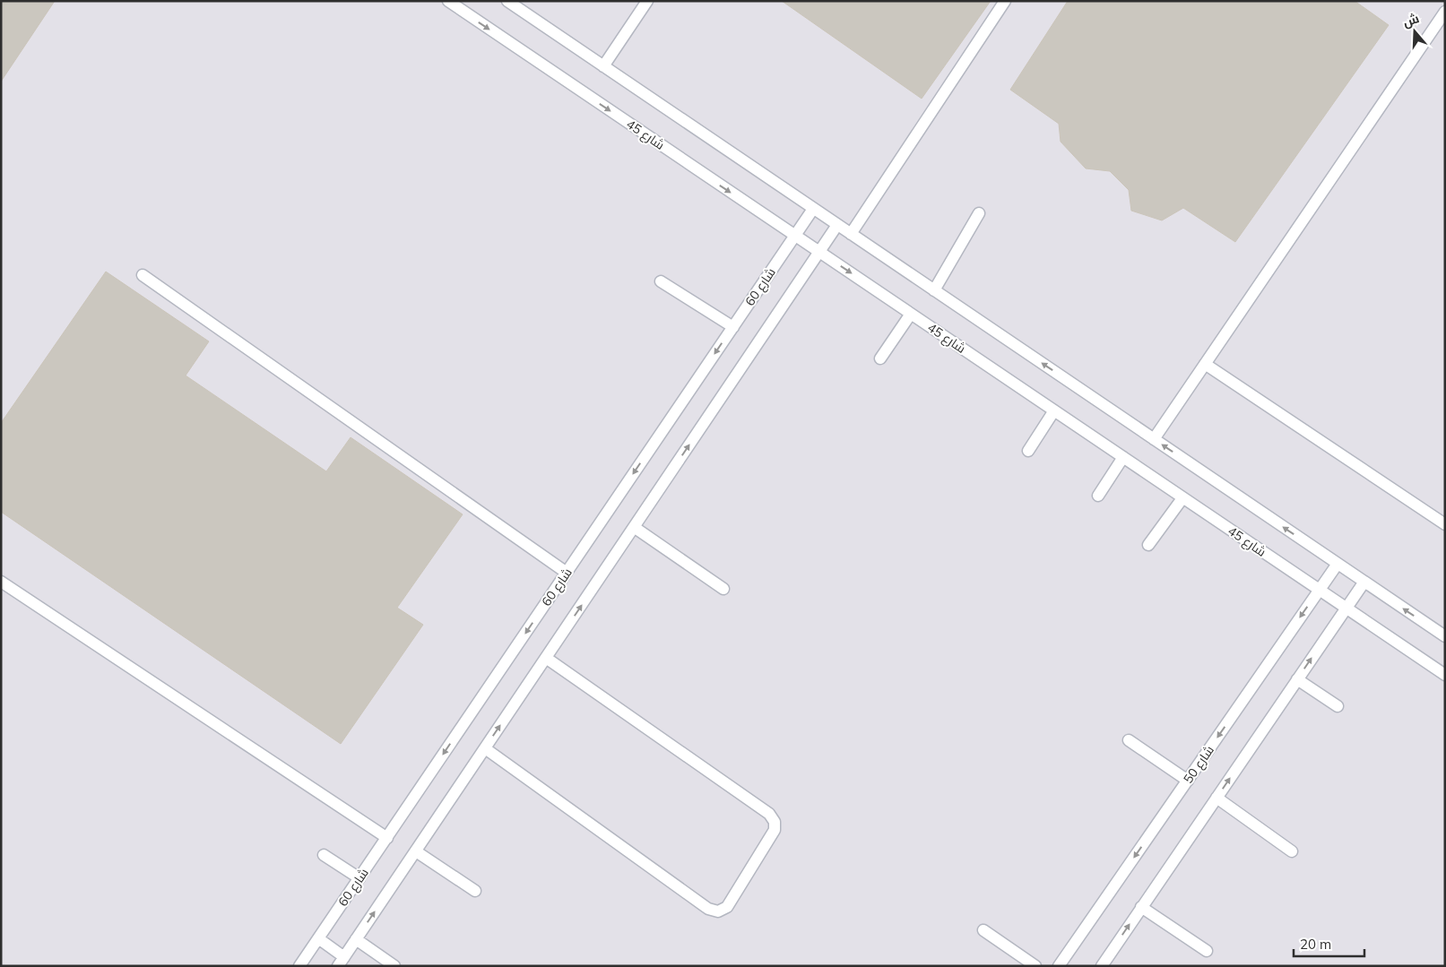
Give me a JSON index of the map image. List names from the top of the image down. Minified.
{"streets":{"lane":["شارع 45","شارع 60","شارع 50"]},"crossings":[["شارع 45","شارع 60"],["شارع 45","شارع 50"]],"scale_bar":"20 m","north":"top"}
